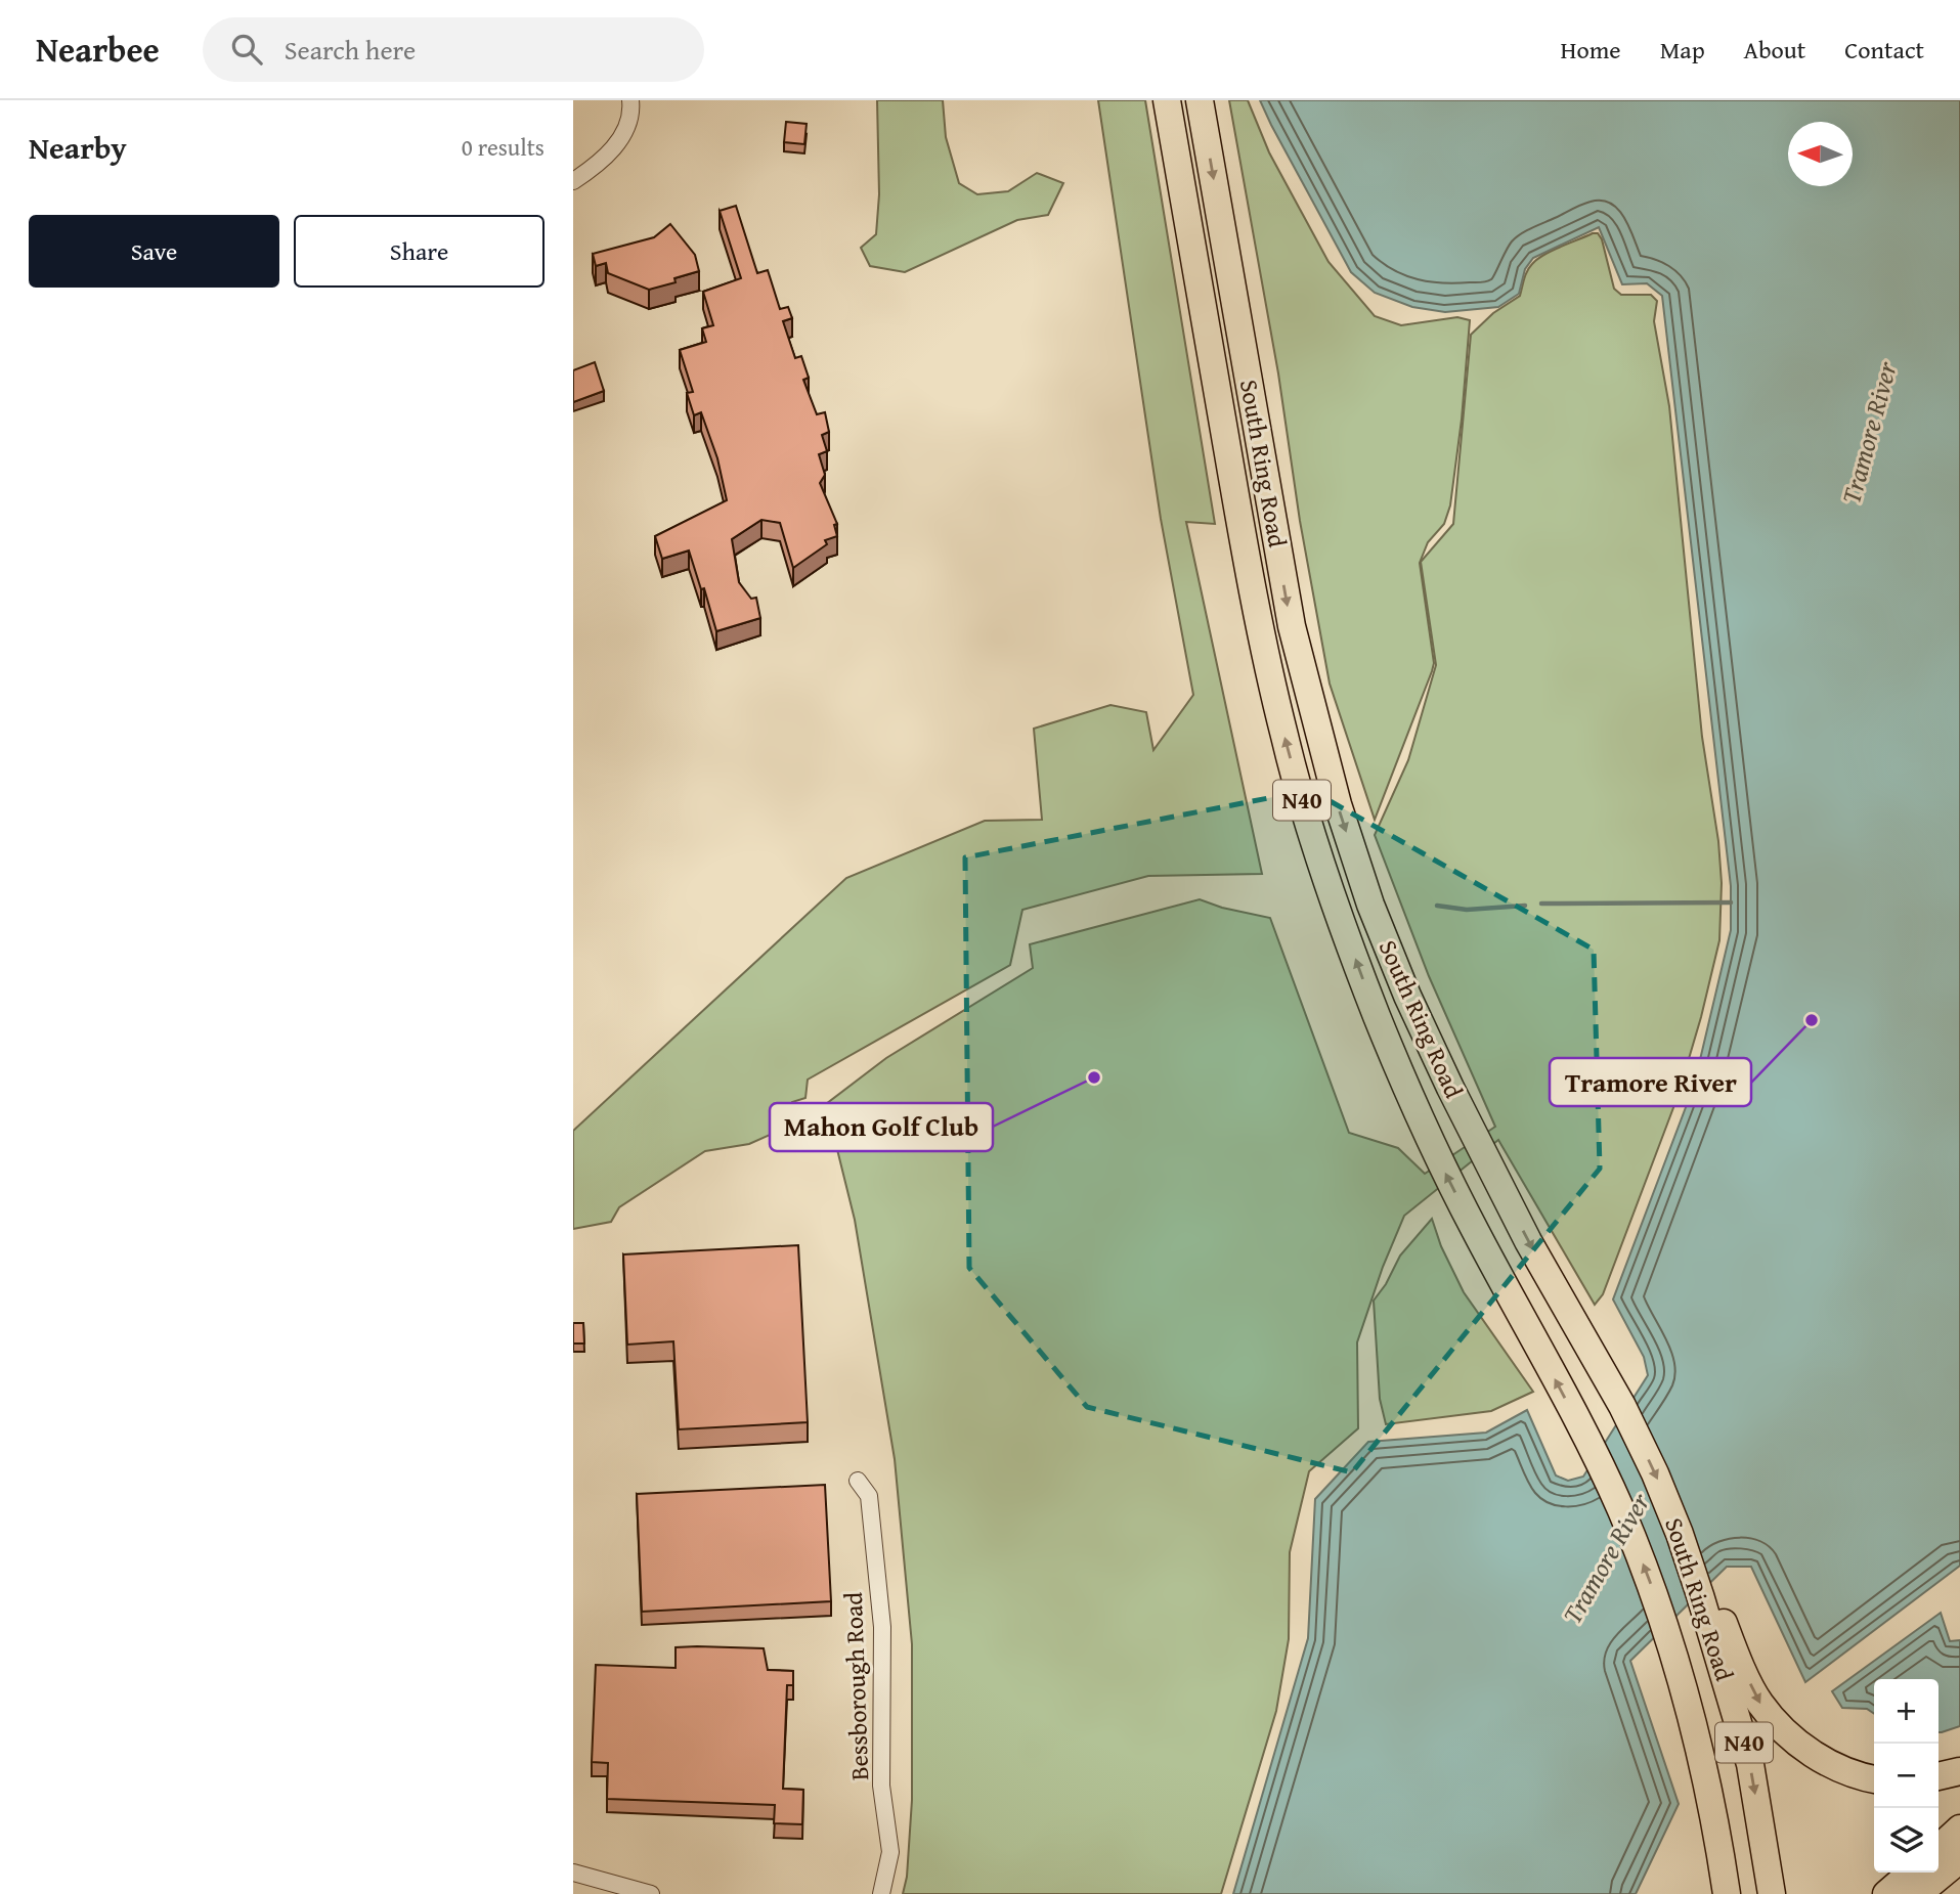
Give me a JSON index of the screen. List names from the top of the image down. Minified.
{"streets":{"highway":["South Ring Road","N40"],"street":["Bessborough Road"]},"water":["Tramore River"],"places":["Tramore River","Mahon Golf Club"],"north":"left","page":{"header":"Nearbee","search":"Search here","nav":["Home","Map","About","Contact"],"heading":["Nearby","0 results"],"buttons":["Save","Share"],"map_buttons":["+","−"]}}
